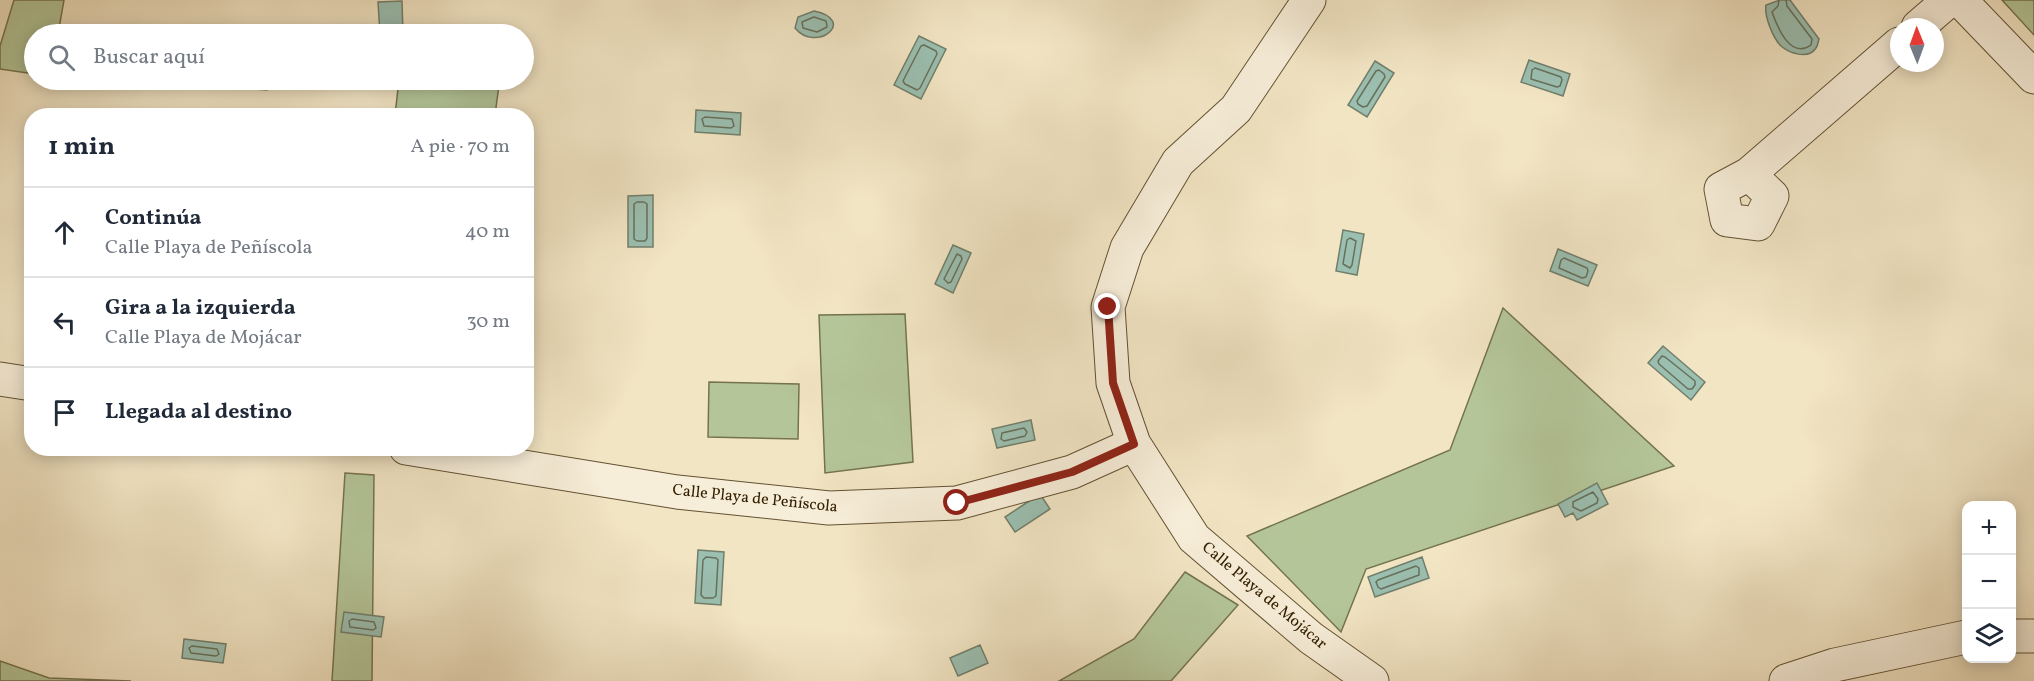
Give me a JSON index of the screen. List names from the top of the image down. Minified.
{"streets":{"street":["Calle Playa de Peñíscola","Calle Playa de Mojácar"]},"crossings":[["Calle Playa de Peñíscola","Calle Playa de Mojácar"]],"north":"top","page":{"search":"Buscar aquí","heading":["1 min","A pie · 70 m"],"list":[["Continúa","Calle Playa de Peñíscola","40 m"],["Gira a la izquierda","Calle Playa de Mojácar","30 m"],"Llegada al destino"],"map_buttons":["+","−"]}}
